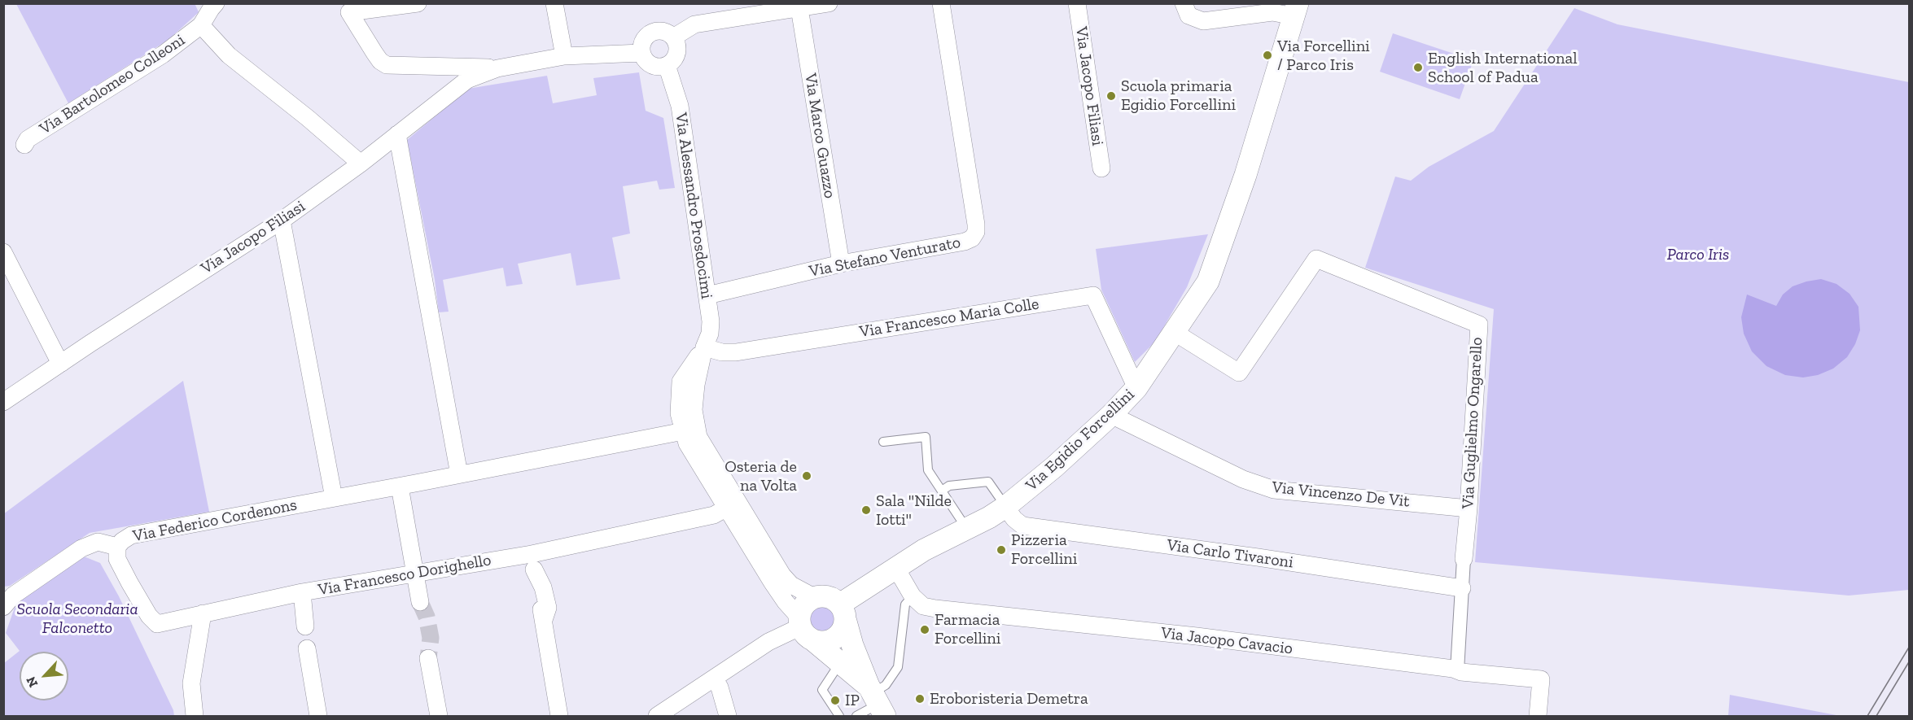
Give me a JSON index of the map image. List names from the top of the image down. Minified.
{"streets":{"street":["Via Bartolomeo Colleoni","Via Jacopo Filiasi","Via Marco Guazzo","Via Alessandro Prosdocimi","Via Stefano Venturato","Via Francesco Maria Colle","Via Guglielmo Ongarello","Via Egidio Forcellini","Via Vincenzo De Vit","Via Federico Cordenons","Via Carlo Tivaroni","Via Francesco Dorighello","Via Jacopo Cavacio"]},"crossings":[["Via Bartolomeo Colleoni","Via Jacopo Filiasi"],["Via Jacopo Filiasi","Via Alessandro Prosdocimi"],["Via Marco Guazzo","Via Stefano Venturato"],["Via Alessandro Prosdocimi","Via Stefano Venturato"],["Via Alessandro Prosdocimi","Via Francesco Maria Colle"],["Via Alessandro Prosdocimi","Via Egidio Forcellini"],["Via Alessandro Prosdocimi","Via Federico Cordenons"],["Via Alessandro Prosdocimi","Via Francesco Dorighello"],["Via Francesco Maria Colle","Via Egidio Forcellini"],["Via Guglielmo Ongarello","Via Egidio Forcellini"],["Via Guglielmo Ongarello","Via Vincenzo De Vit"],["Via Egidio Forcellini","Via Vincenzo De Vit"],["Via Egidio Forcellini","Via Carlo Tivaroni"],["Via Egidio Forcellini","Via Jacopo Cavacio"],["Via Federico Cordenons","Via Francesco Dorighello"]],"parks":["Parco Iris","Scuola Secondaria Falconetto"],"places":["Via Forcellini / Parco Iris","English International School of Padua","Scuola primaria Egidio Forcellini","Osteria de na Volta","Sala \"Nilde Iotti\"","Pizzeria Forcellini","Farmacia Forcellini","Eroboristeria Demetra","IP"],"north":"bottom left"}
